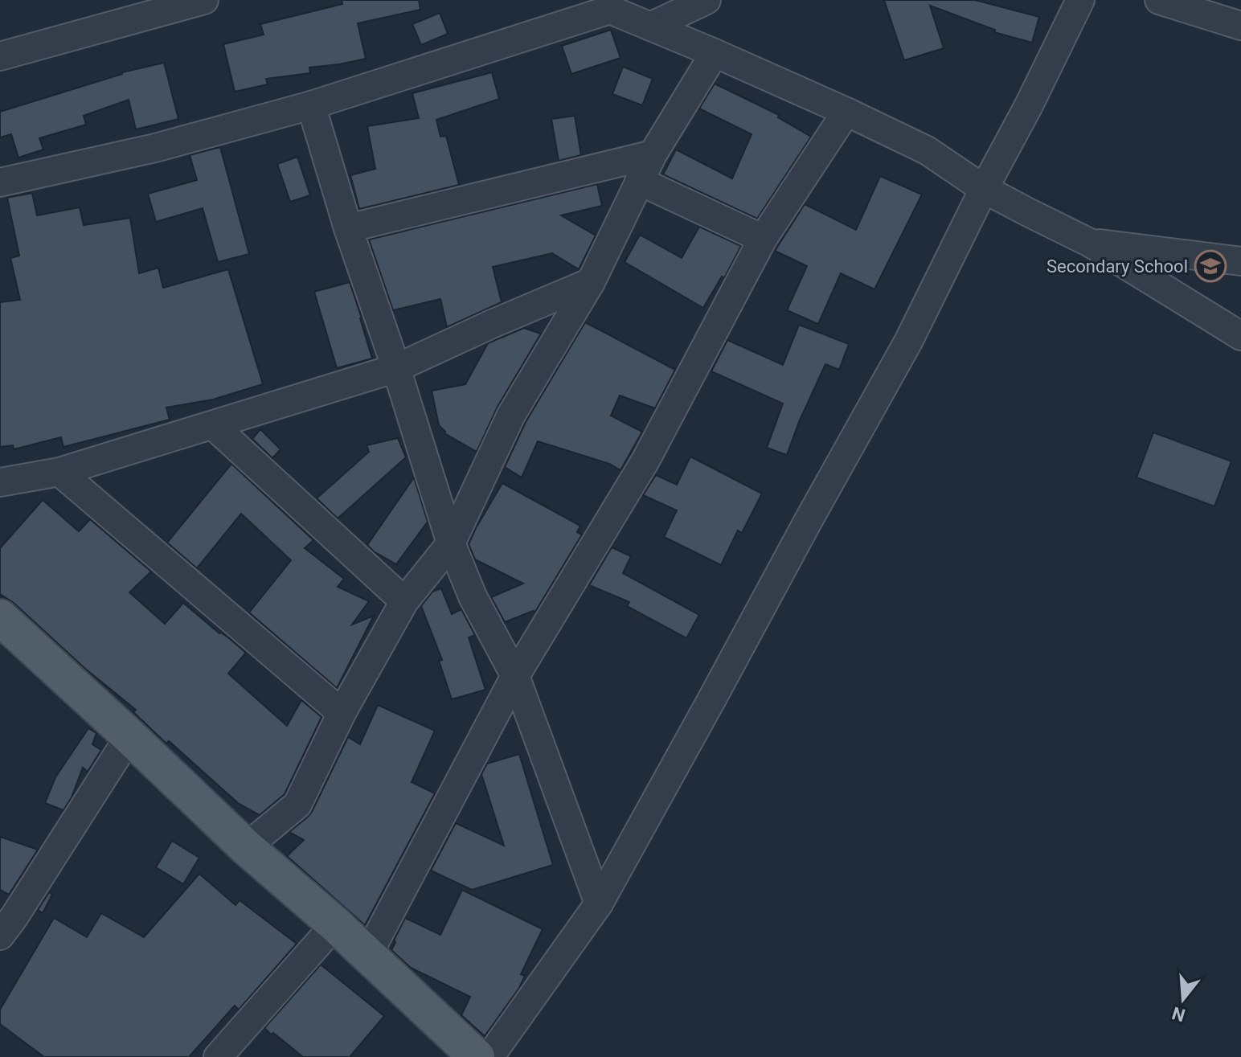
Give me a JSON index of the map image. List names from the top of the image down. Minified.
{"places":{"school or university":["Secondary School"]},"north":"bottom"}
